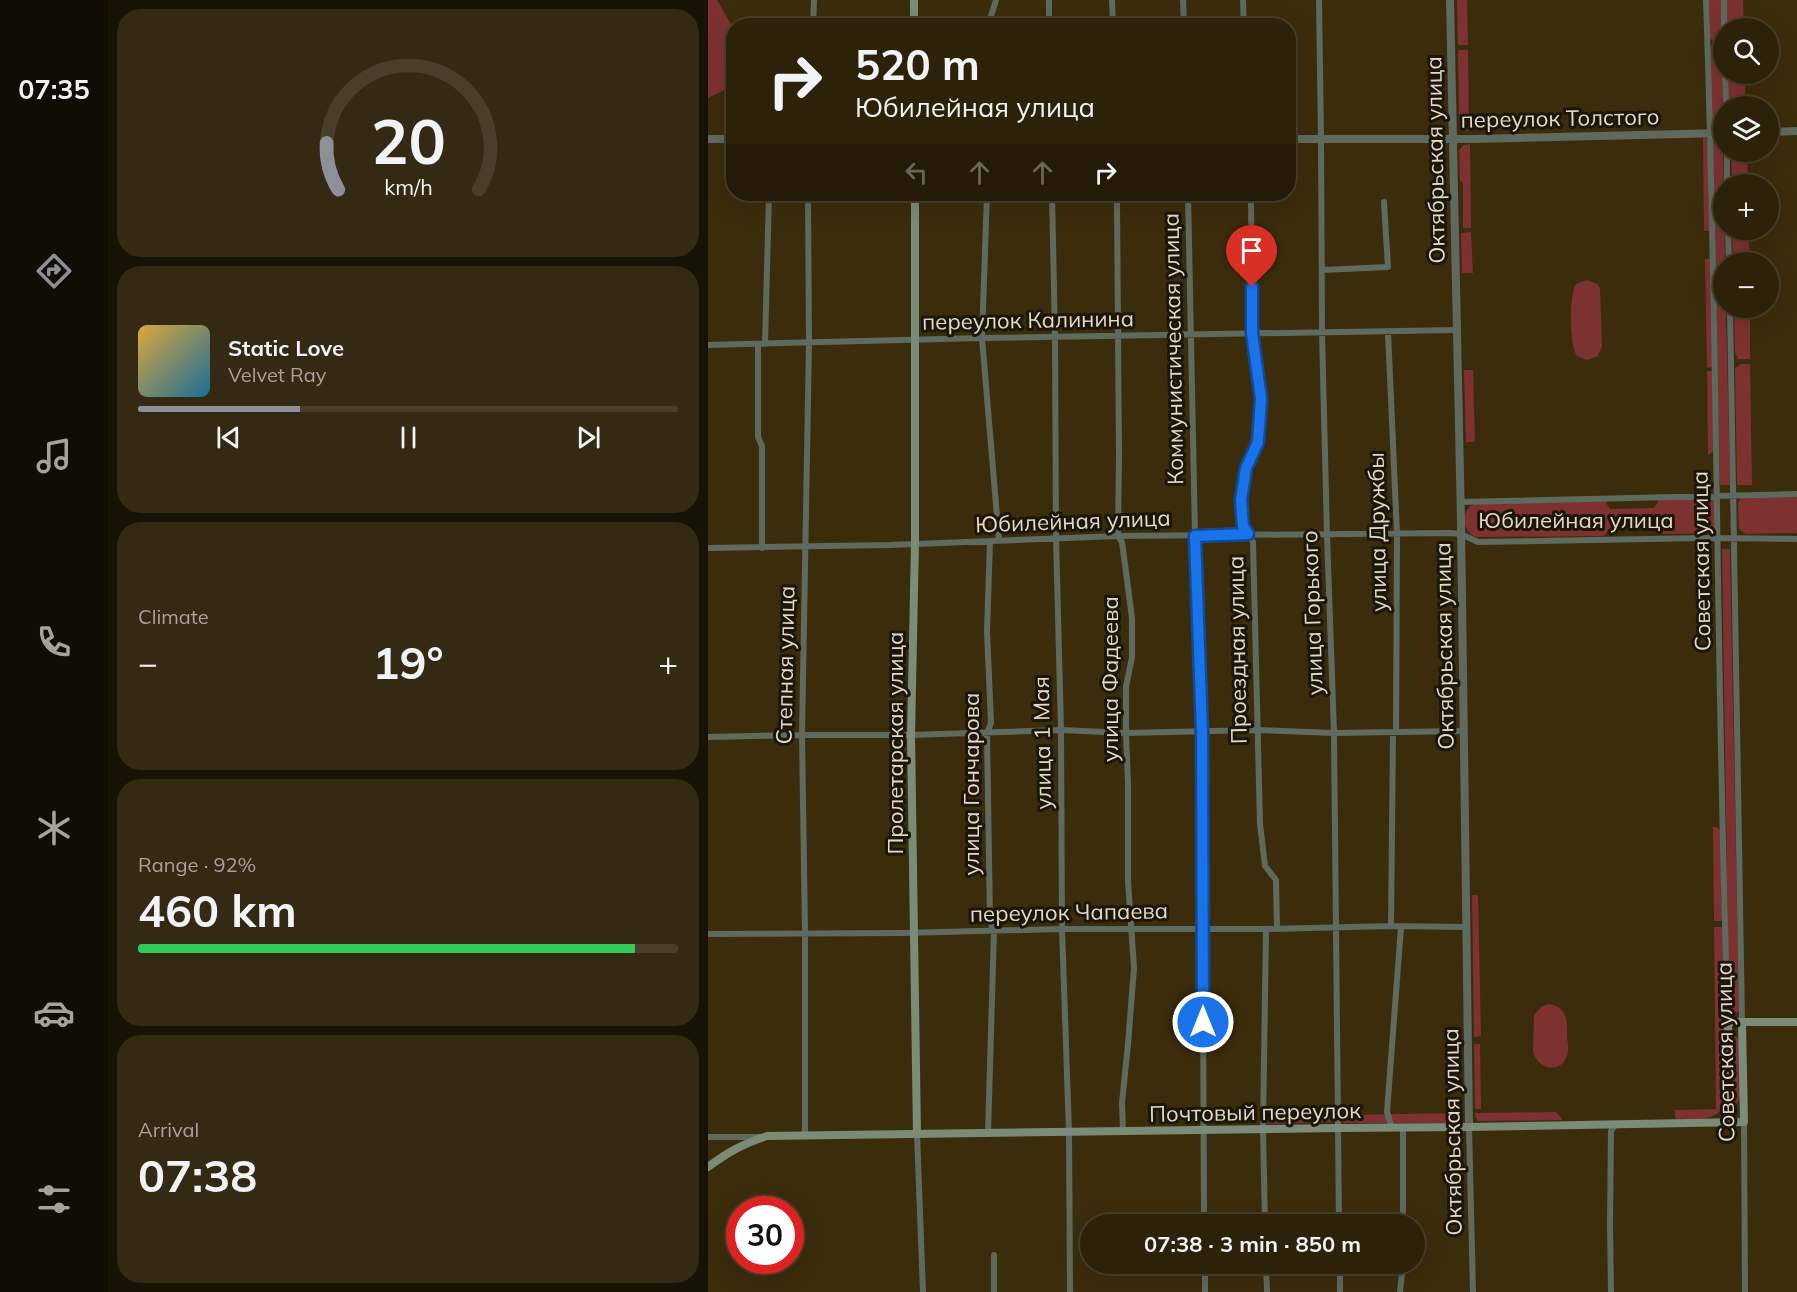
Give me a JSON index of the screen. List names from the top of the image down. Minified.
{"streets":{"main road":["Советская улица","Пролетарская улица","Почтовый переулок"],"street":["переулок Толстого","Октябрьская улица","переулок Калинина","Коммунистическая улица","Юбилейная улица","улица Дружбы","улица Горького","Проездная улица","Степная улица","улица Фадеева","улица 1 Мая","улица Гончарова","переулок Чапаева"]},"crossings":[["переулок Толстого","Октябрьская улица"],["переулок Толстого","Советская улица"],["переулок Толстого","улица Горького"],["Октябрьская улица","переулок Калинина"],["Октябрьская улица","Юбилейная улица"],["Октябрьская улица","переулок Чапаева"],["Октябрьская улица","Почтовый переулок"],["переулок Калинина","Коммунистическая улица"],["переулок Калинина","улица Дружбы"],["переулок Калинина","улица Горького"],["переулок Калинина","Проездная улица"],["переулок Калинина","Степная улица"],["переулок Калинина","улица Фадеева"],["переулок Калинина","Пролетарская улица"],["переулок Калинина","улица 1 Мая"],["Коммунистическая улица","Юбилейная улица"],["Коммунистическая улица","переулок Чапаева"],["Коммунистическая улица","Почтовый переулок"],["Юбилейная улица","улица Дружбы"],["Юбилейная улица","Советская улица"],["Юбилейная улица","улица Горького"],["Юбилейная улица","Проездная улица"],["Юбилейная улица","Степная улица"],["Юбилейная улица","улица Фадеева"],["Юбилейная улица","Пролетарская улица"],["Юбилейная улица","улица 1 Мая"],["Юбилейная улица","улица Гончарова"],["улица Дружбы","переулок Чапаева"],["Советская улица","Почтовый переулок"],["улица Горького","переулок Чапаева"],["улица Горького","Почтовый переулок"],["Проездная улица","переулок Чапаева"],["Степная улица","переулок Чапаева"],["Степная улица","Почтовый переулок"],["улица Фадеева","переулок Чапаева"],["улица Фадеева","Почтовый переулок"],["Пролетарская улица","переулок Чапаева"],["Пролетарская улица","Почтовый переулок"],["улица 1 Мая","переулок Чапаева"],["улица 1 Мая","Почтовый переулок"],["улица Гончарова","переулок Чапаева"],["улица Гончарова","Почтовый переулок"]],"page":{"tabs":"07:35","map_buttons":["+","−"],"turn":["520 m","Юбилейная улица"],"song":["Static Love","Velvet Ray"],"tile":["Climate",["Range · 92%","460 km"],["Arrival","07:38"]],"heat":["−","19°","+"],"limit":"30","trip":"07:38 · 3 min · 850 m","gauge":["20","km/h"]}}
